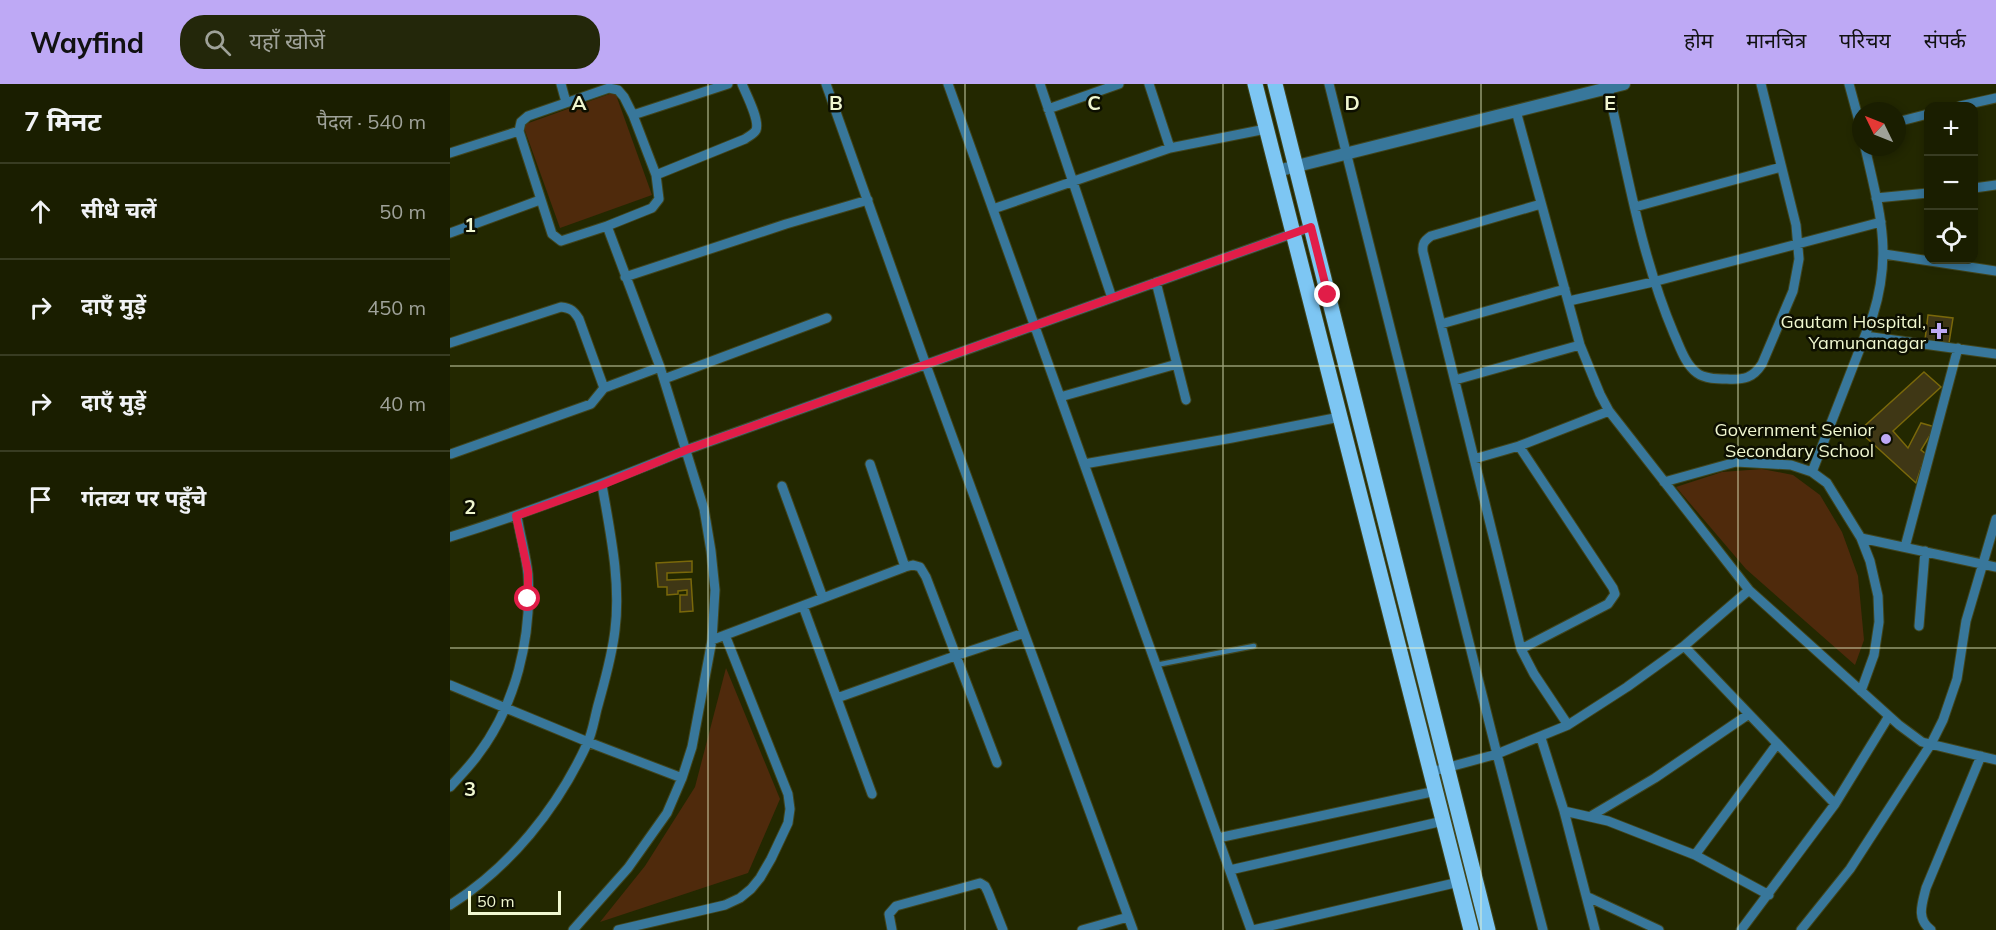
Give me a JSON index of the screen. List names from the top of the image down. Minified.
{"places":{"health":["Gautam Hospital, Yamunanagar"],"other":["Government Senior Secondary School"]},"scale_bar":"50 m","north":"top left","page":{"header":"Wayfind","search":"यहाँ खोजें","nav":["होम","मानचित्र","परिचय","संपर्क"],"heading":["7 मिनट","पैदल · 540 m"],"map_buttons":["+","−"],"list":[["सीधे चलें","50 m"],["दाएँ मुड़ें","450 m"],["दाएँ मुड़ें","40 m"],"गंतव्य पर पहुँचे"],"scale":"50 m"},"grid":{"columns":["A","B","C","D","E"],"rows":["1","2","3"]}}
